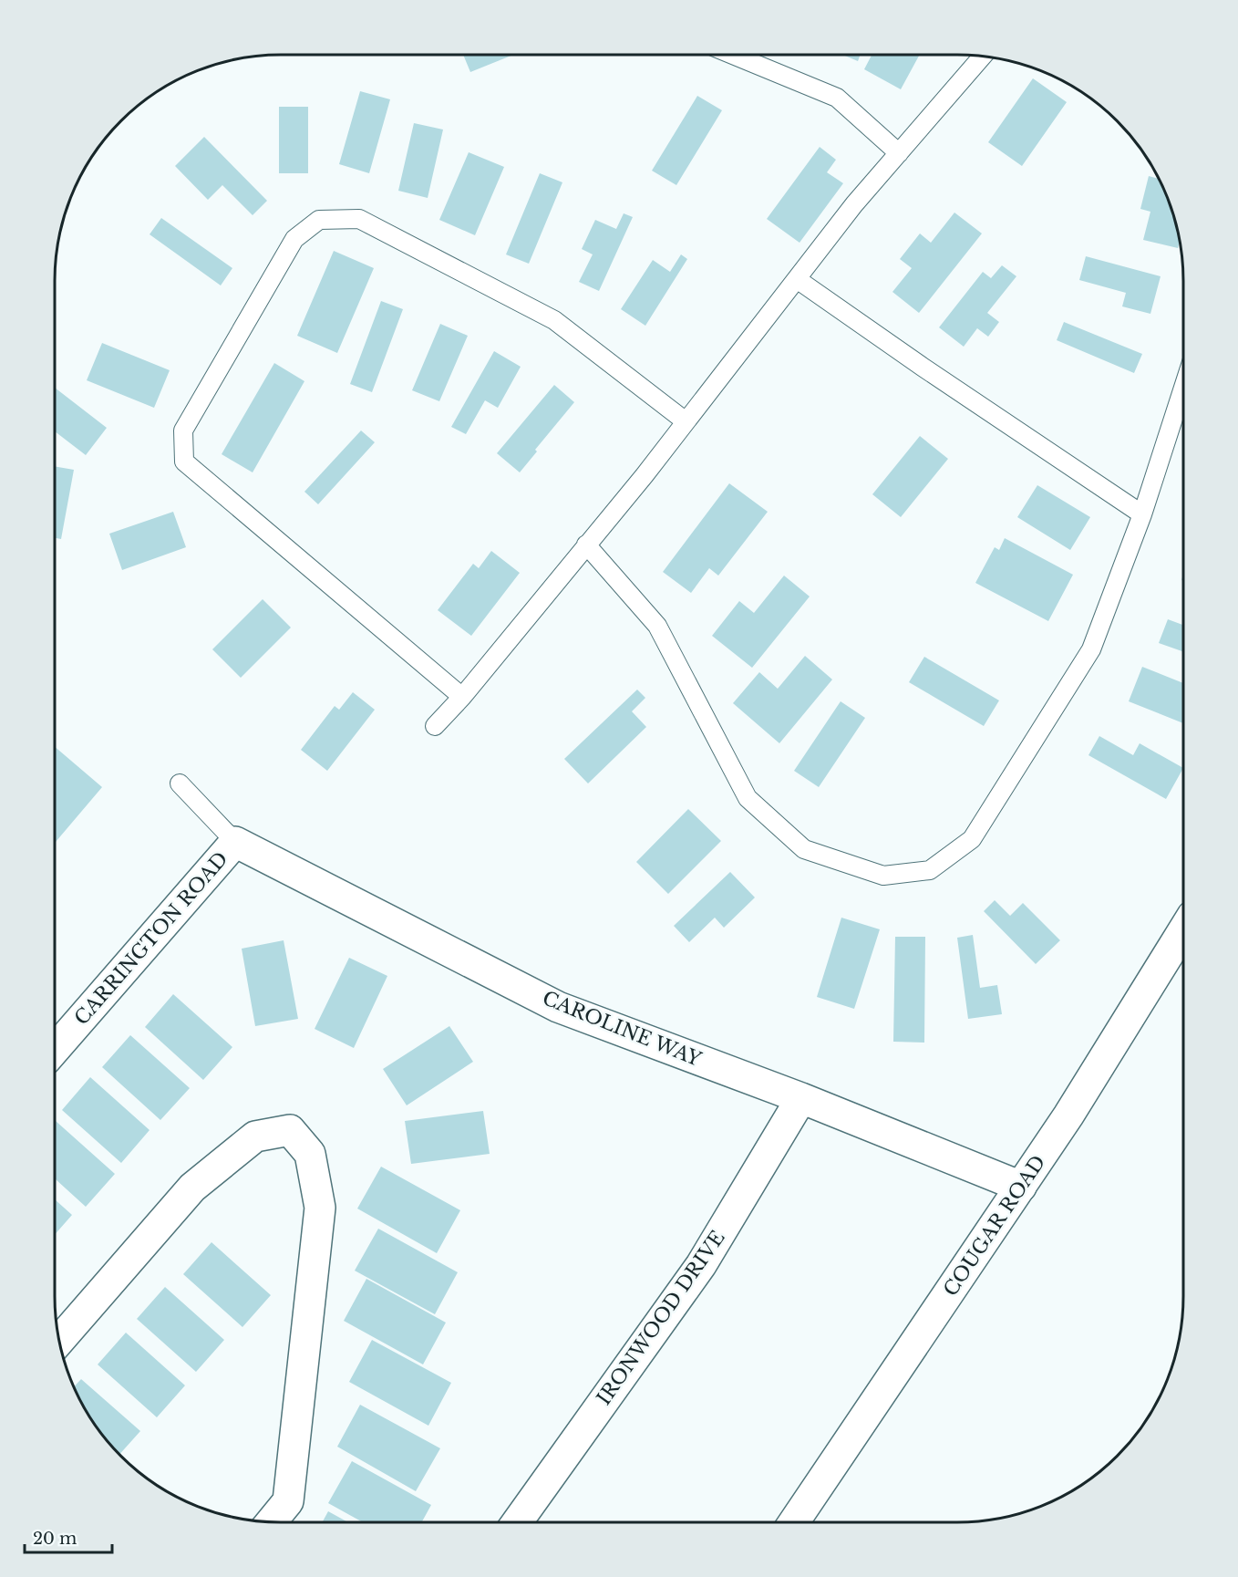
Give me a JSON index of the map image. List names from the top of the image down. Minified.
{"streets":{"street":["CARRINGTON ROAD","CAROLINE WAY","COUGAR ROAD","IRONWOOD DRIVE"]},"crossings":[["CARRINGTON ROAD","CAROLINE WAY"],["CAROLINE WAY","COUGAR ROAD"],["CAROLINE WAY","IRONWOOD DRIVE"]],"scale_bar":"20 m"}
